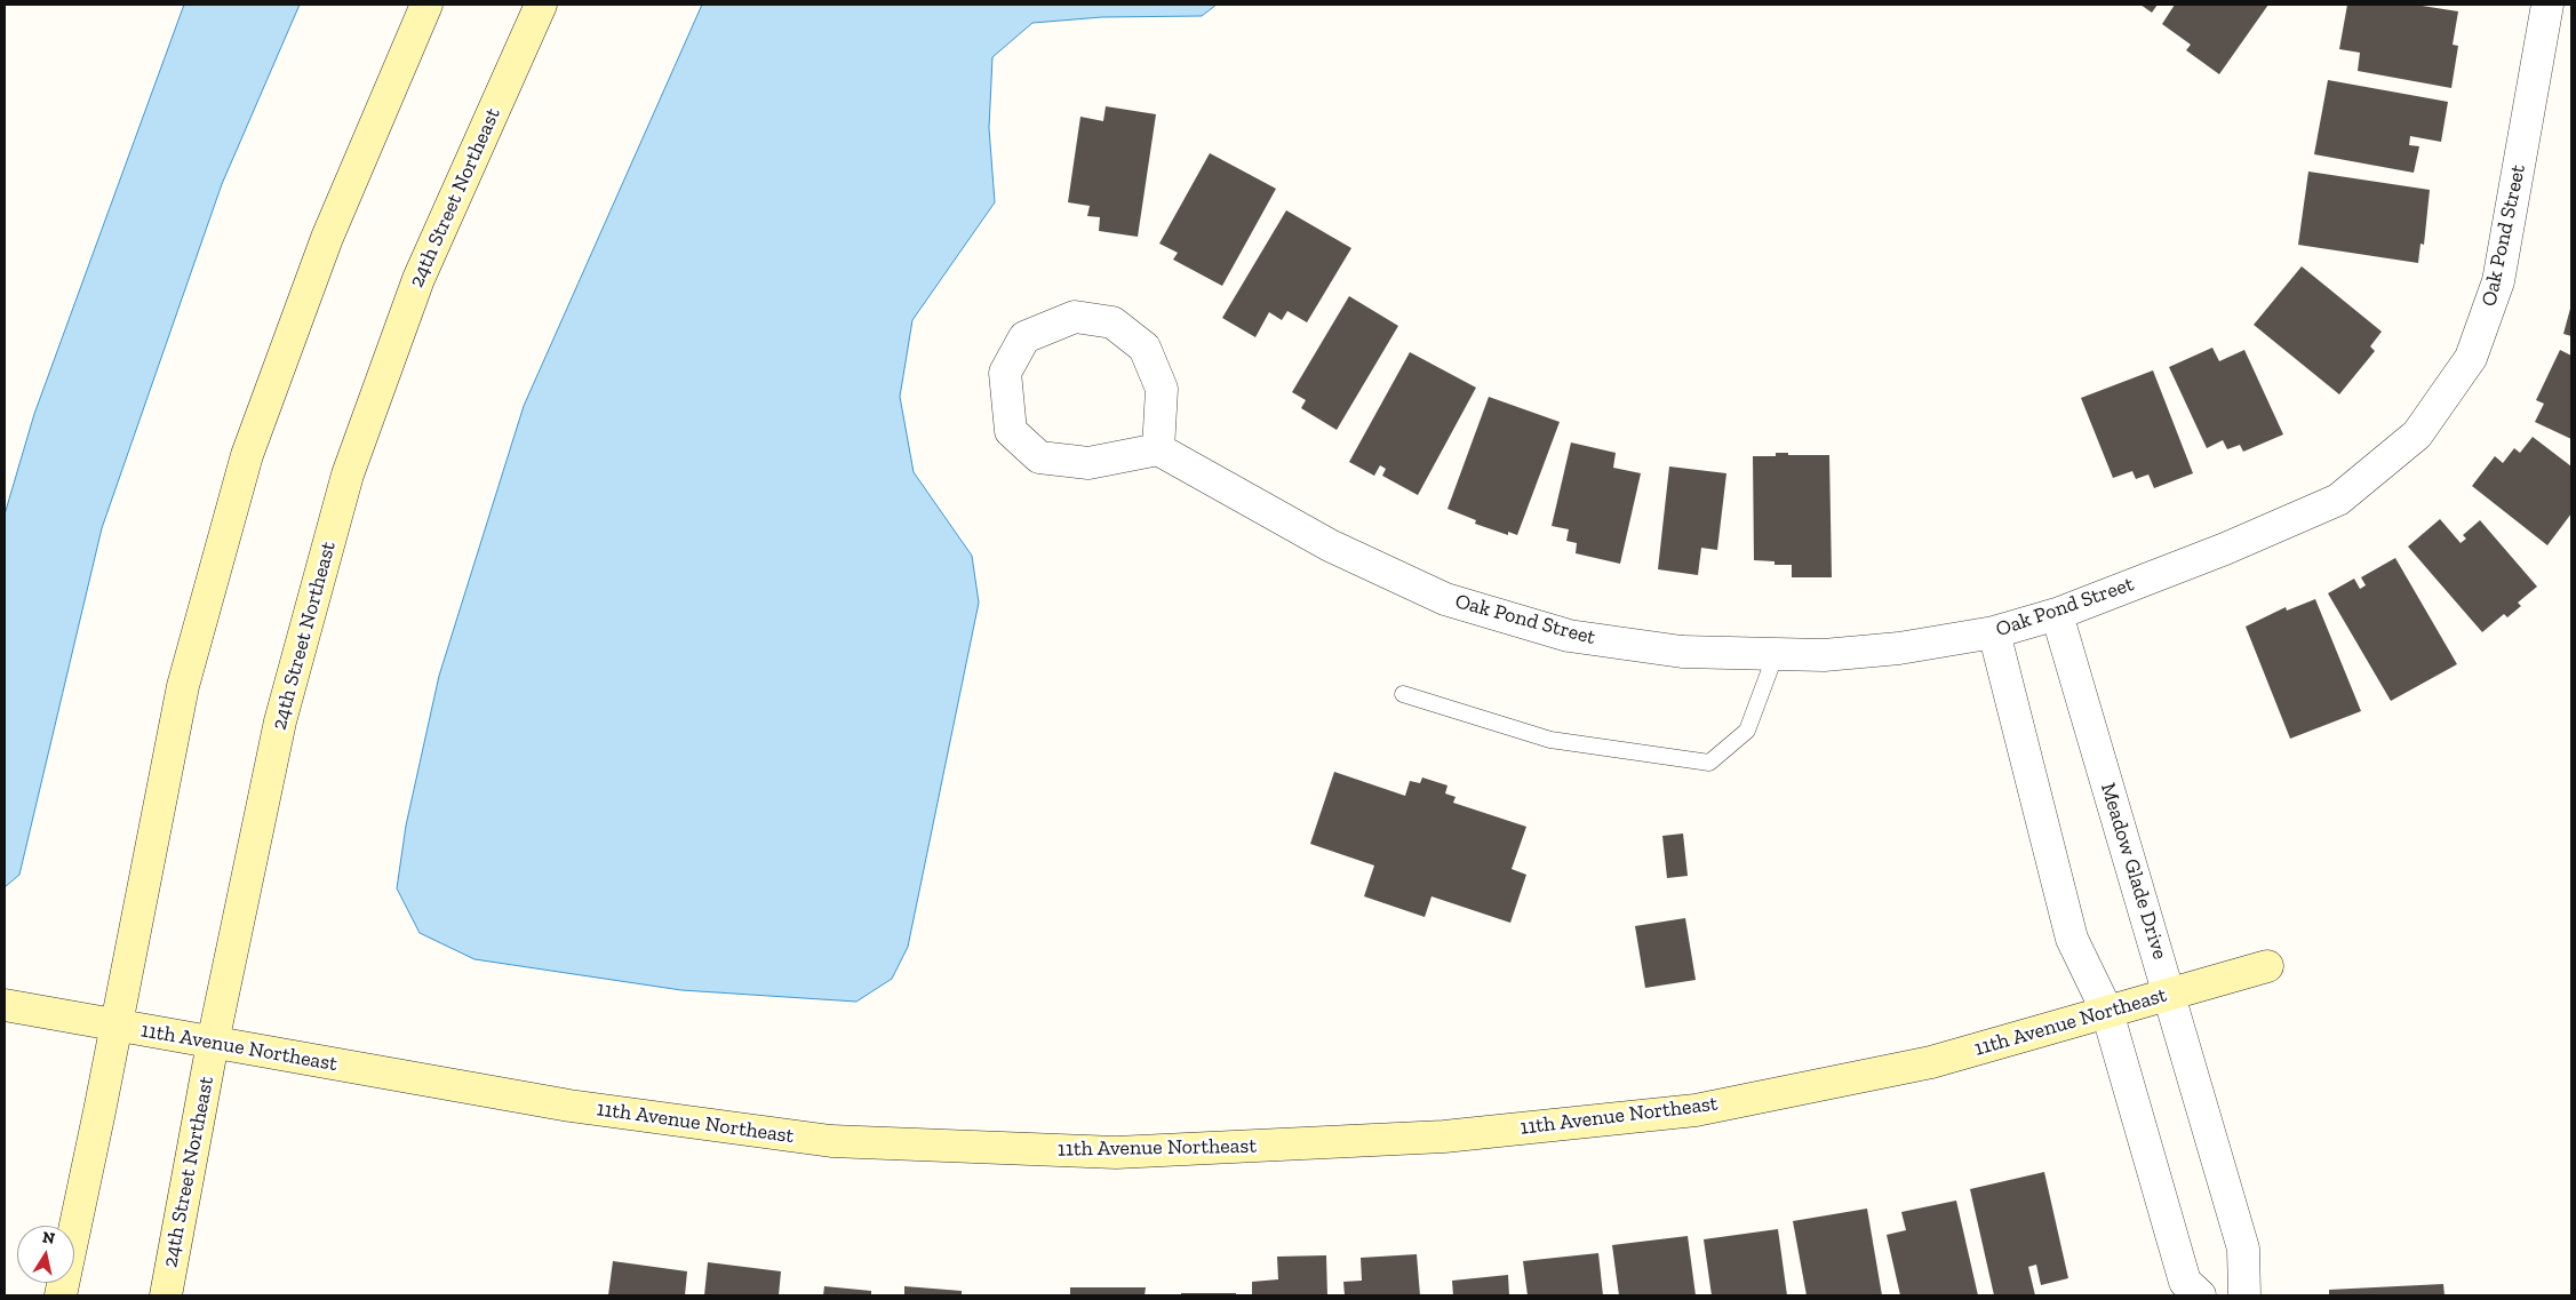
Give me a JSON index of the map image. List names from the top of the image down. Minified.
{"streets":{"street":["24th Street Northeast","Oak Pond Street","Meadow Glade Drive","11th Avenue Northeast"]},"crossings":[["24th Street Northeast","11th Avenue Northeast"],["Oak Pond Street","Meadow Glade Drive"],["Meadow Glade Drive","11th Avenue Northeast"]],"north":"top"}
